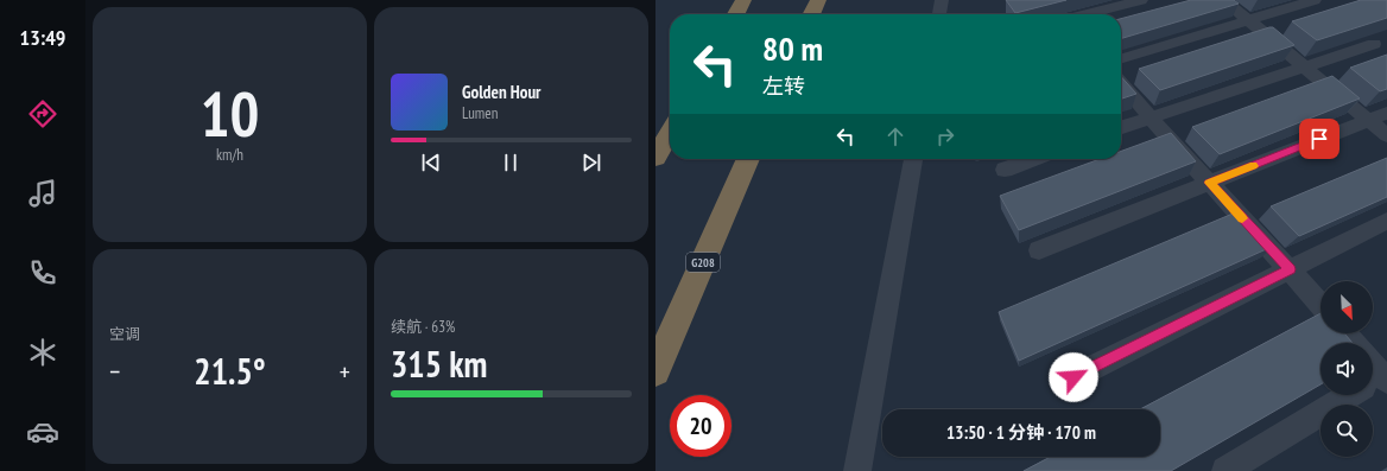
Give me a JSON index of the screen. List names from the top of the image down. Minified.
{"streets":{"highway":["G208"]},"north":"bottom right","page":{"tabs":"13:49","tile":[["10","km/h"],"空调",["续航 · 63%","315 km"]],"turn":["80 m","左转"],"song":["Golden Hour","Lumen"],"heat":["−","21.5°","+"],"limit":"20","trip":"13:50 · 1 分钟 · 170 m"}}
